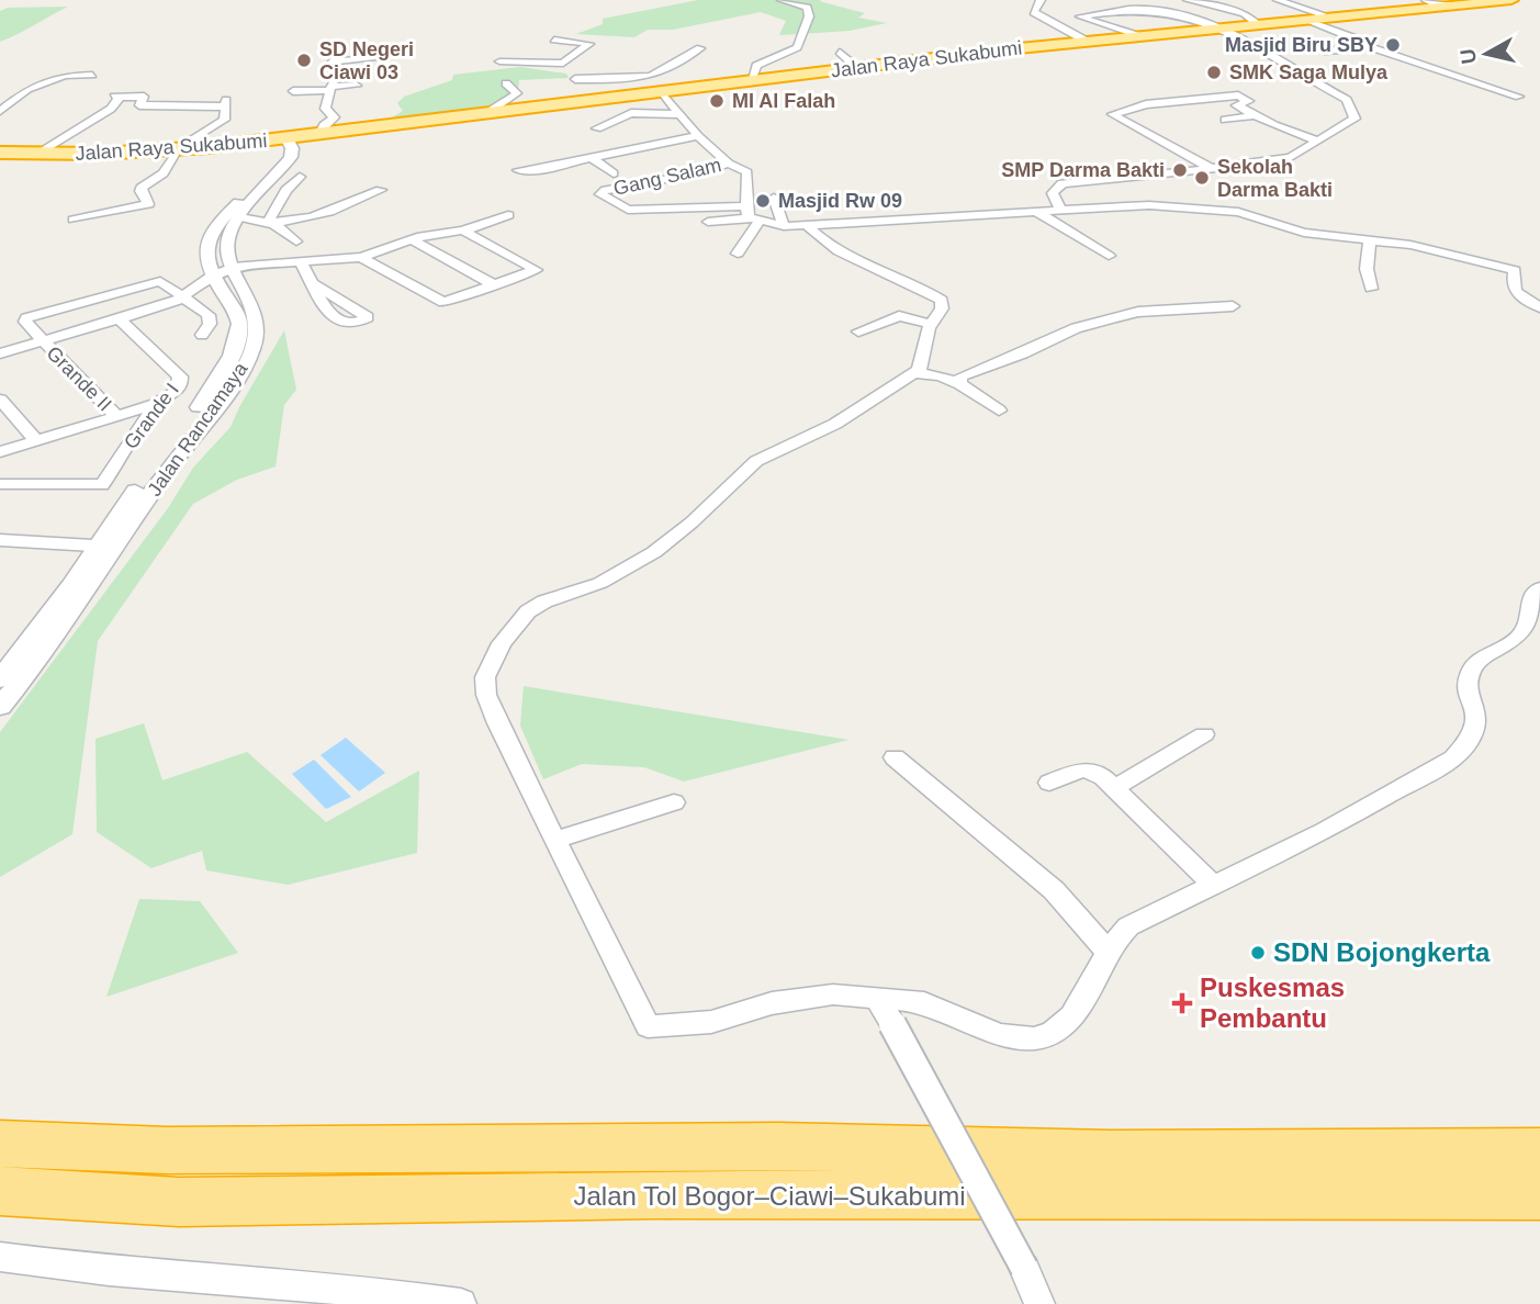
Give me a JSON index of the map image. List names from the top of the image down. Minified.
{"streets":{"highway":["Jalan Raya Sukabumi","Jalan Tol Bogor–Ciawi–Sukabumi"],"street":["Gang Salam","Grande II","Grande I","Jalan Rancamaya"]},"crossings":[["Jalan Raya Sukabumi","Jalan Rancamaya"]],"places":{"other":["Masjid Biru SBY","SD Negeri Ciawi 03","SMK Saga Mulya","MI Al Falah","SMP Darma Bakti","Sekolah Darma Bakti","Masjid Rw 09","SDN Bojongkerta"],"health":["Puskesmas Pembantu"]},"north":"left"}
